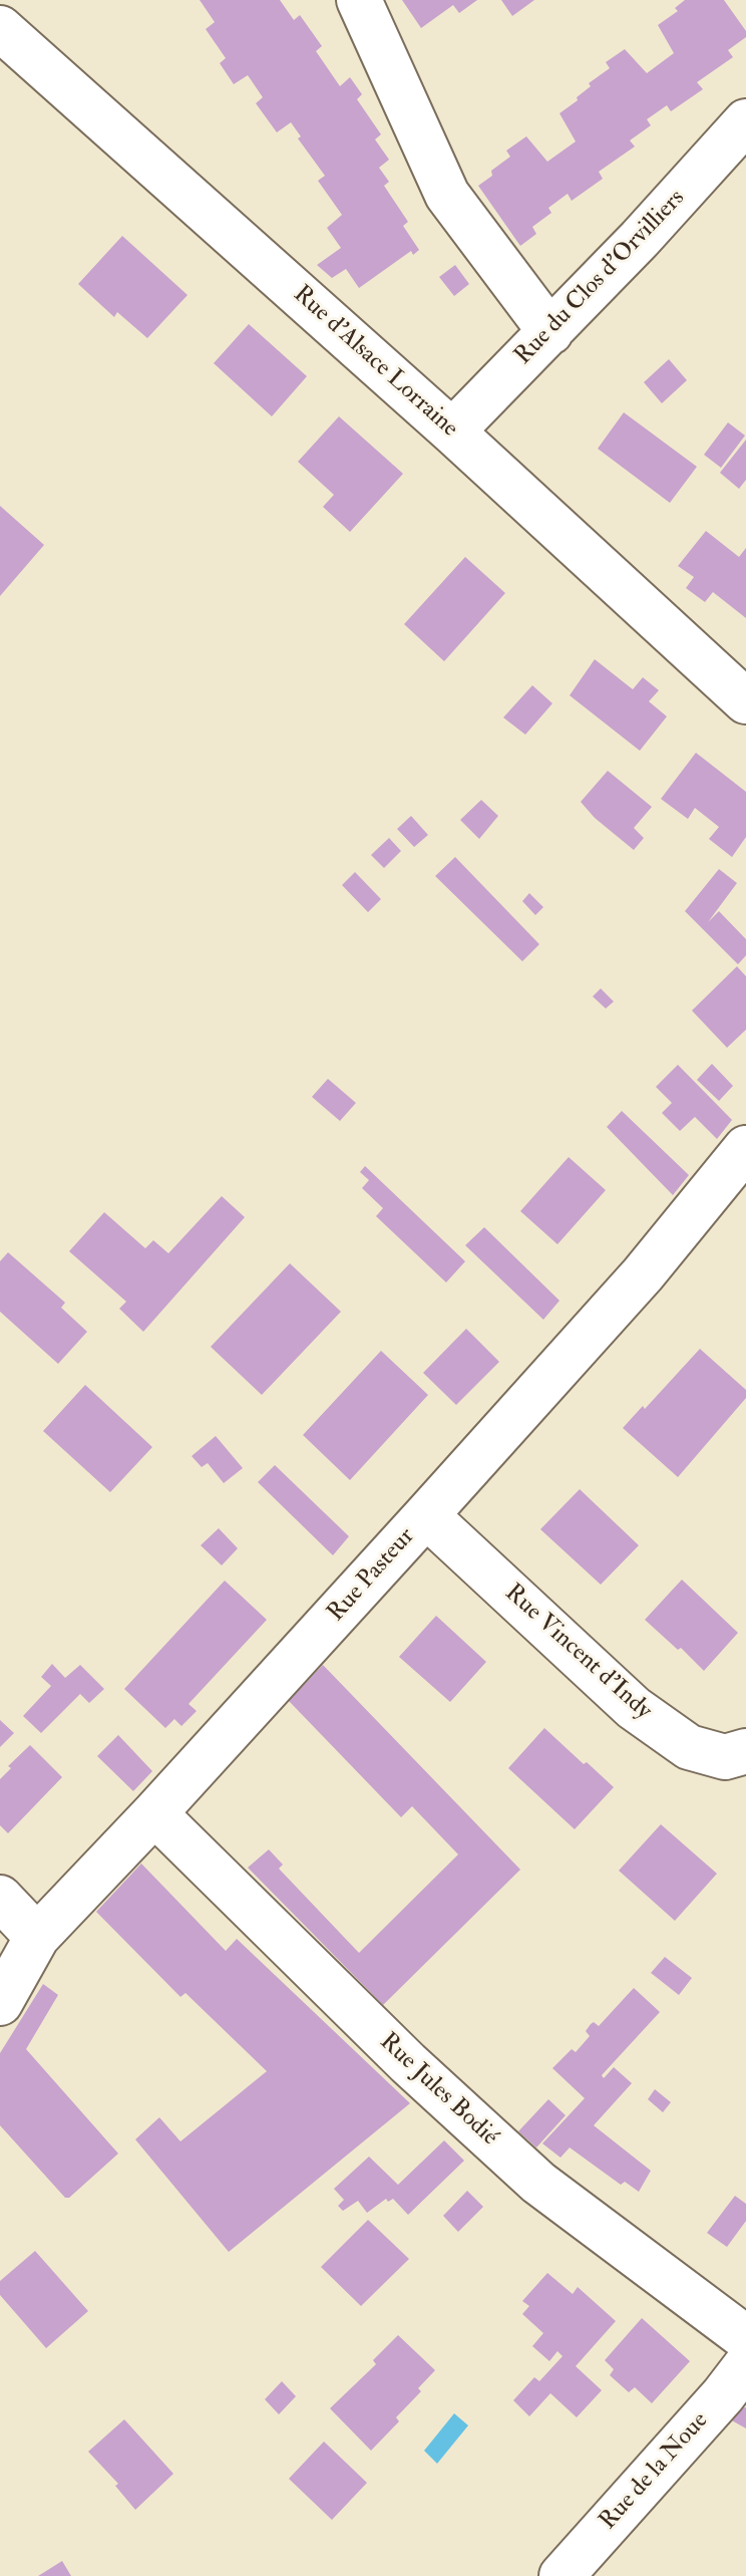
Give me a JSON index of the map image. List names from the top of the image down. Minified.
{"streets":{"street":["Rue du Clos d'Orvilliers","Rue d'Alsace Lorraine","Rue Pasteur","Rue Vincent d'Indy","Rue Jules Bodié","Rue de la Noue"]},"crossings":[["Rue du Clos d'Orvilliers","Rue d'Alsace Lorraine"],["Rue Pasteur","Rue Vincent d'Indy"],["Rue Pasteur","Rue Jules Bodié"]]}
